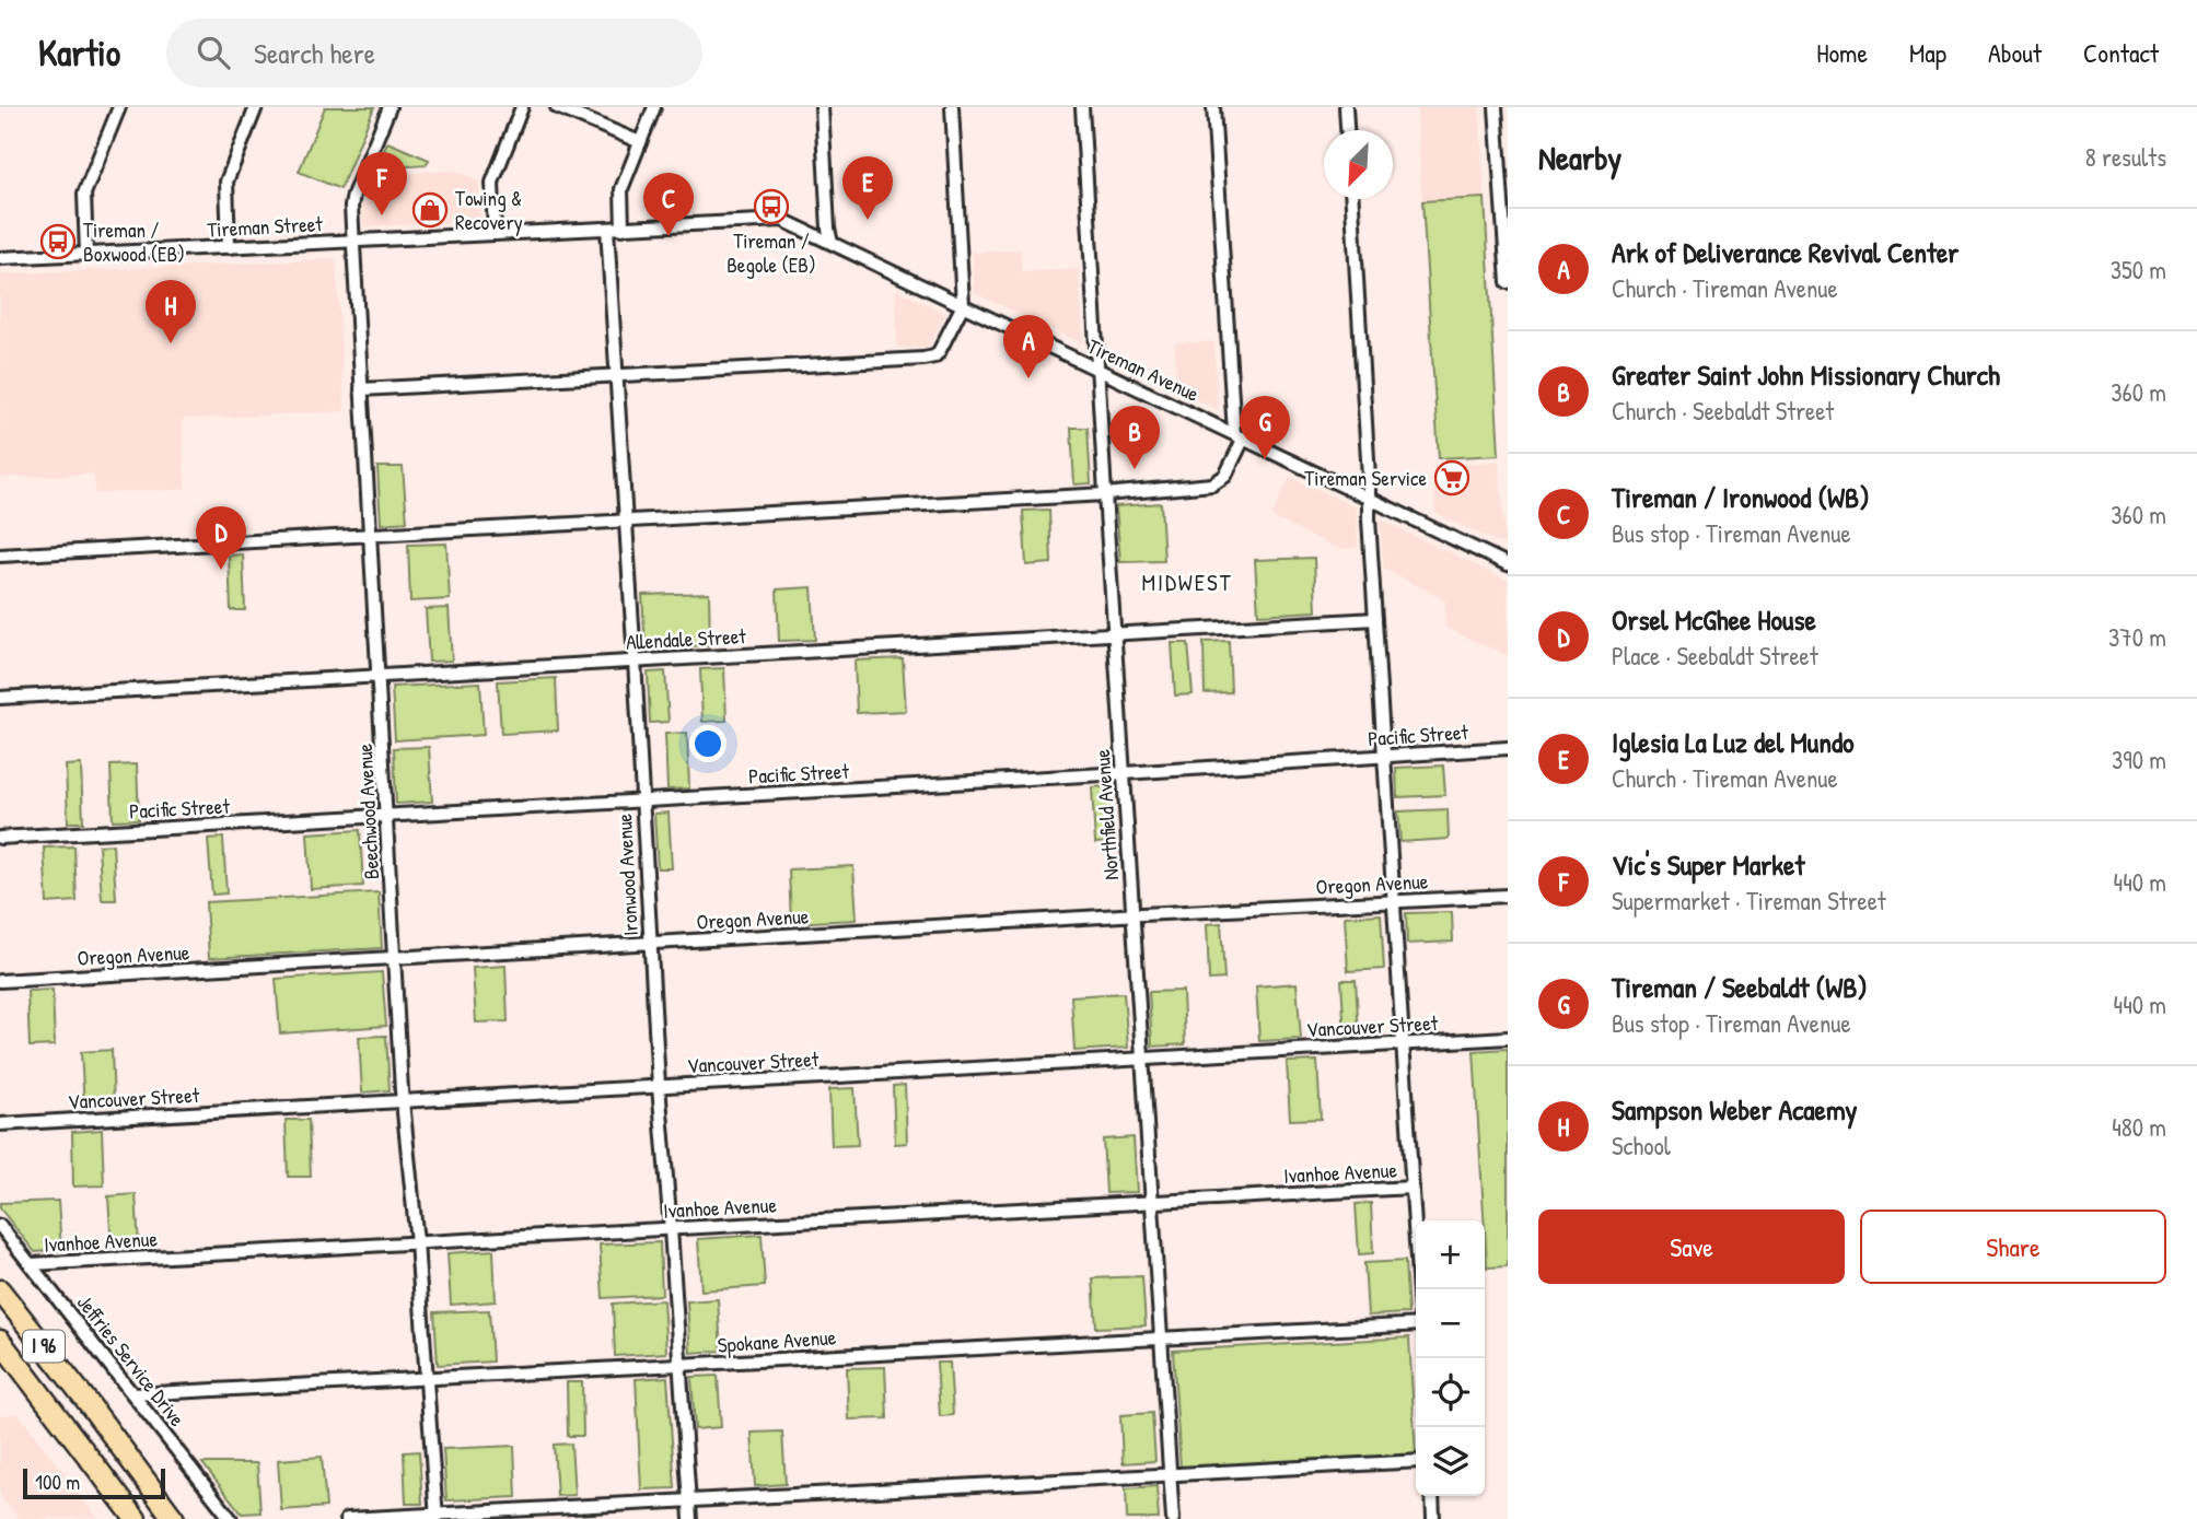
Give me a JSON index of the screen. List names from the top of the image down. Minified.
{"streets":{"highway":["I 96"],"street":["Tireman Street","Tireman Avenue","Allendale Street","Pacific Street","Beechwood Avenue","Northfield Avenue","Ironwood Avenue","Oregon Avenue","Vancouver Street","Ivanhoe Avenue","Spokane Avenue","Jeffries Service Drive"]},"crossings":[["Tireman Street","Tireman Avenue"],["Tireman Street","Beechwood Avenue"],["Tireman Street","Ironwood Avenue"],["Tireman Avenue","Northfield Avenue"],["Allendale Street","Beechwood Avenue"],["Allendale Street","Northfield Avenue"],["Allendale Street","Ironwood Avenue"],["Pacific Street","Beechwood Avenue"],["Pacific Street","Northfield Avenue"],["Pacific Street","Ironwood Avenue"],["Beechwood Avenue","Oregon Avenue"],["Beechwood Avenue","Vancouver Street"],["Beechwood Avenue","Ivanhoe Avenue"],["Beechwood Avenue","Spokane Avenue"],["Northfield Avenue","Oregon Avenue"],["Northfield Avenue","Vancouver Street"],["Northfield Avenue","Ivanhoe Avenue"],["Northfield Avenue","Spokane Avenue"],["Ironwood Avenue","Oregon Avenue"],["Ironwood Avenue","Vancouver Street"],["Ironwood Avenue","Ivanhoe Avenue"],["Ironwood Avenue","Spokane Avenue"],["Ivanhoe Avenue","Jeffries Service Drive"],["Spokane Avenue","Jeffries Service Drive"]],"districts":["MIDWEST"],"places":{"bus stop":["Tireman / Begole (EB)","Tireman / Boxwood (EB)"],"shop":["Towing & Recovery"],"supermarket":["Tireman Service"]},"scale_bar":"100 m","north":"bottom left","page":{"header":"Kartio","search":"Search here","nav":["Home","Map","About","Contact"],"heading":["Nearby","8 results"],"pins":["F","E","C","H","A","G","B","D"],"list":[{"mark":"A","name":"Ark of Deliverance Revival Center","note":"Church · Tireman Avenue","value":"350 m"},{"mark":"B","name":"Greater Saint John Missionary Church","note":"Church · Seebaldt Street","value":"360 m"},{"mark":"C","name":"Tireman / Ironwood (WB)","note":"Bus stop · Tireman Avenue","value":"360 m"},{"mark":"D","name":"Orsel McGhee House","note":"Place · Seebaldt Street","value":"370 m"},{"mark":"E","name":"Iglesia La Luz del Mundo","note":"Church · Tireman Avenue","value":"390 m"},{"mark":"F","name":"Vic's Super Market","note":"Supermarket · Tireman Street","value":"440 m"},{"mark":"G","name":"Tireman / Seebaldt (WB)","note":"Bus stop · Tireman Avenue","value":"440 m"},{"mark":"H","name":"Sampson Weber Acaemy","note":"School","value":"480 m"}],"buttons":["Save","Share"],"map_buttons":["+","−"],"scale":"100 m"}}
